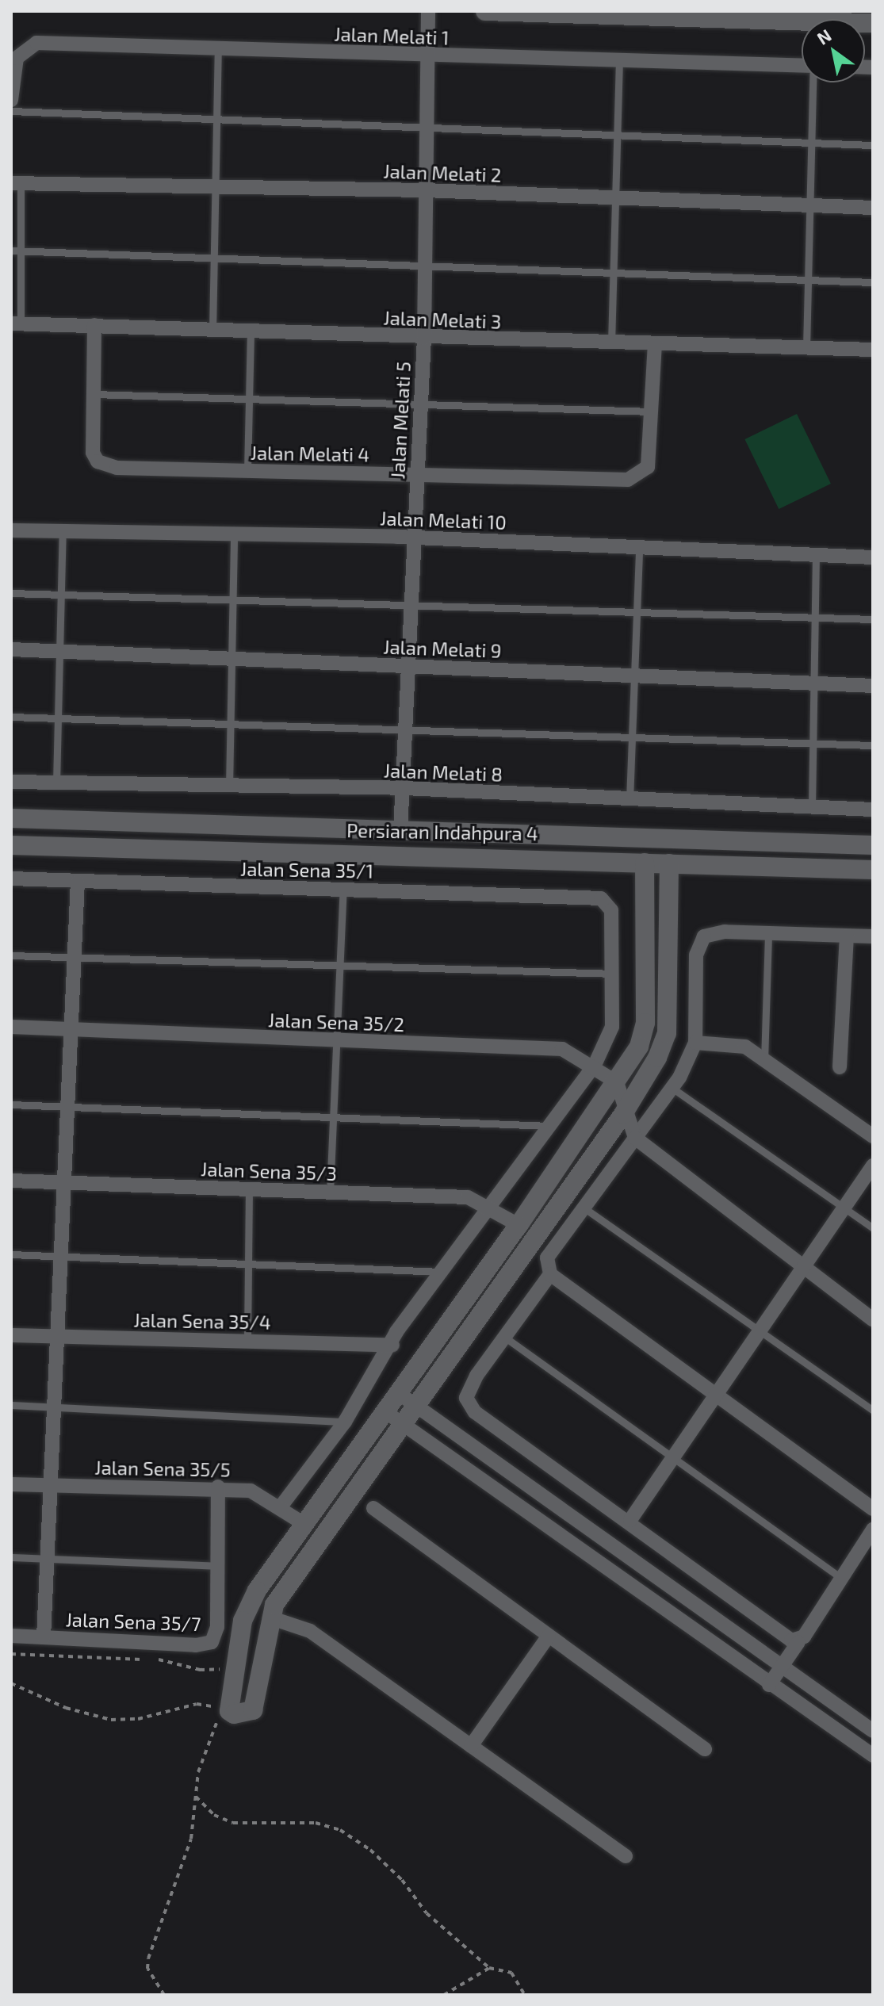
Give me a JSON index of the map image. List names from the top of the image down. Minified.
{"streets":{"street":["Jalan Melati 1","Jalan Melati 2","Jalan Melati 3","Jalan Melati 5","Jalan Melati 4","Jalan Melati 10","Jalan Melati 9","Jalan Melati 8","Persiaran Indahpura 4","Jalan Sena 35/1","Jalan Sena 35/2","Jalan Sena 35/3","Jalan Sena 35/4","Jalan Sena 35/5","Jalan Sena 35/7"]},"crossings":[["Jalan Melati 1","Jalan Melati 5"],["Jalan Melati 2","Jalan Melati 5"],["Jalan Melati 3","Jalan Melati 5"],["Jalan Melati 3","Jalan Melati 4"],["Jalan Melati 5","Jalan Melati 4"],["Jalan Melati 5","Jalan Melati 10"],["Jalan Melati 5","Jalan Melati 9"],["Jalan Melati 5","Jalan Melati 8"],["Jalan Melati 5","Persiaran Indahpura 4"],["Jalan Sena 35/5","Jalan Sena 35/7"]],"north":"top left"}
